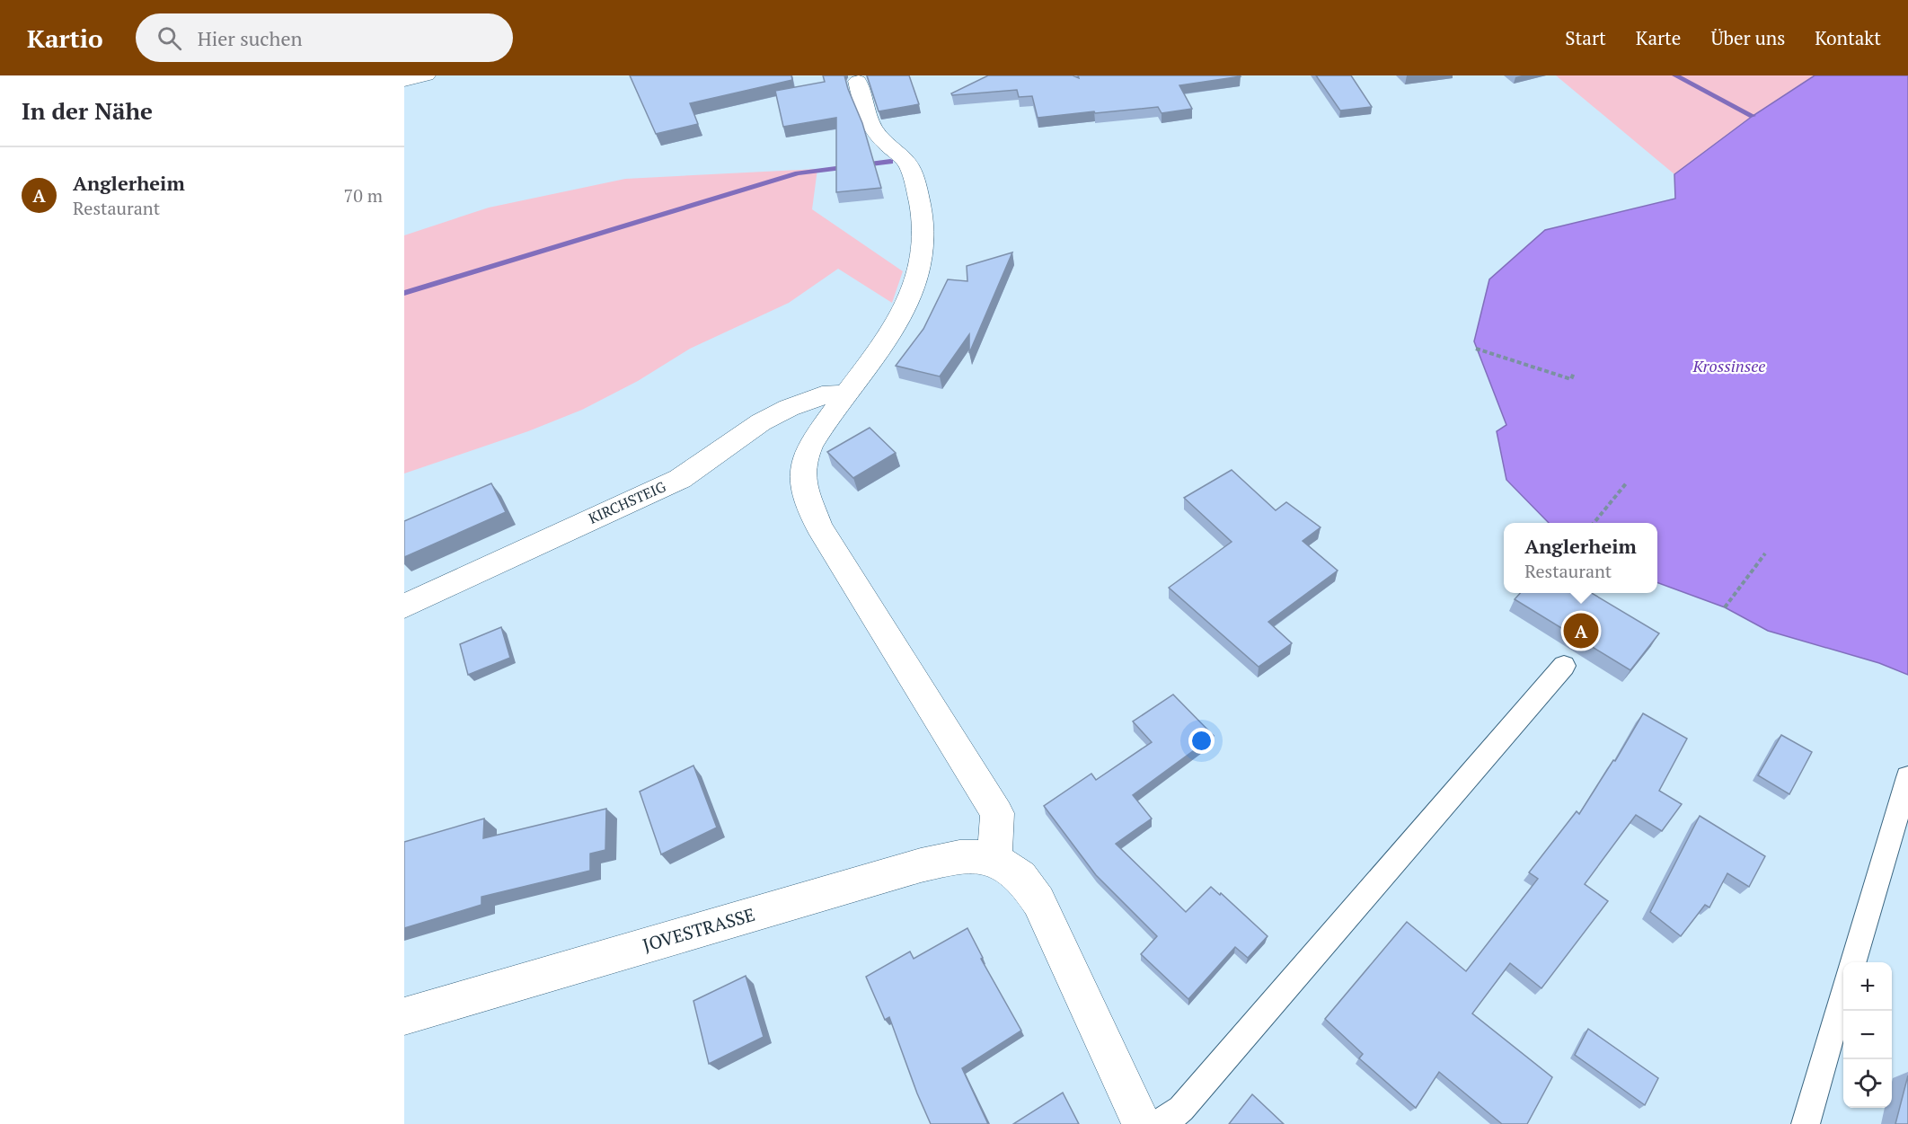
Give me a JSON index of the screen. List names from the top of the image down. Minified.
{"streets":{"street":["KIRCHSTEIG","JOVESTRASSE"]},"water":["Krossinsee"],"page":{"header":"Kartio","search":"Hier suchen","nav":["Start","Karte","Über uns","Kontakt"],"heading":"In der Nähe","list":[{"mark":"A","name":"Anglerheim","note":"Restaurant","value":"70 m"}],"popup":["Anglerheim","Restaurant"],"pins":"A","map_buttons":["+","−"]}}
